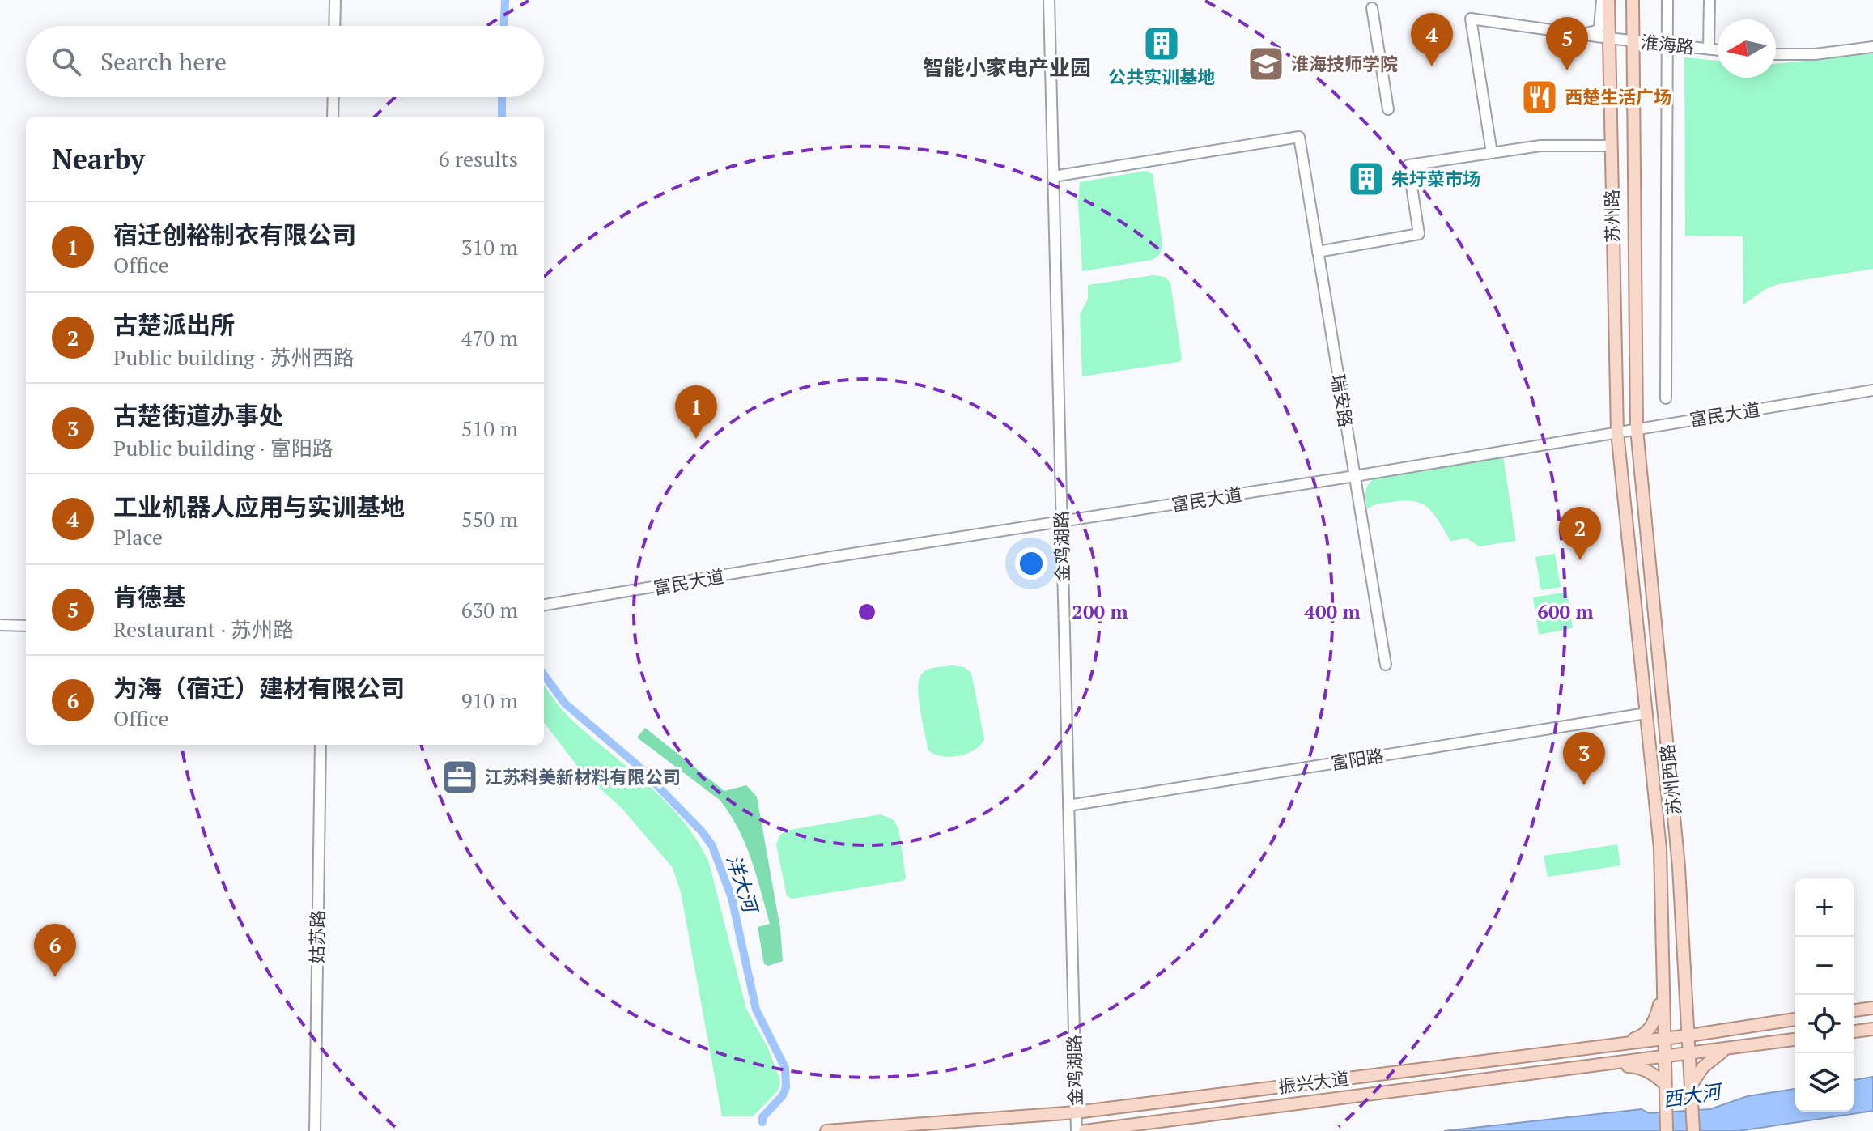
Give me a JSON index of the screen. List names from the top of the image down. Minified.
{"streets":{"main road":["苏州路","苏州西路","振兴大道"],"street":["淮海路","瑞安路","富民大道","金鸡湖路","富阳路","姑苏路"]},"crossings":[["淮海路","苏州路"],["苏州路","富民大道"],["苏州路","苏州西路"],["瑞安路","富民大道"],["瑞安路","金鸡湖路"],["富民大道","金鸡湖路"],["富民大道","苏州西路"],["金鸡湖路","富阳路"],["金鸡湖路","振兴大道"],["富阳路","苏州西路"],["苏州西路","振兴大道"]],"districts":["智能小家电产业园"],"water":["洋大河","西大河"],"places":{"building":["公共实训基地","朱圩菜市场"],"school or university":["淮海技师学院"],"restaurant":["西楚生活广场"],"office":["江苏科美新材料有限公司"]},"north":"left","page":{"pins":["4","5","1","2","3","6"],"search":"Search here","heading":["Nearby","6 results"],"list":[{"mark":"1","name":"宿迁创裕制衣有限公司","note":"Office","value":"310 m"},{"mark":"2","name":"古楚派出所","note":"Public building · 苏州西路","value":"470 m"},{"mark":"3","name":"古楚街道办事处","note":"Public building · 富阳路","value":"510 m"},{"mark":"4","name":"工业机器人应用与实训基地","note":"Place","value":"550 m"},{"mark":"5","name":"肯德基","note":"Restaurant · 苏州路","value":"630 m"},{"mark":"6","name":"为海（宿迁）建材有限公司","note":"Office","value":"910 m"}],"map_buttons":["+","−"]},"rings":["200 m","400 m","600 m"]}
